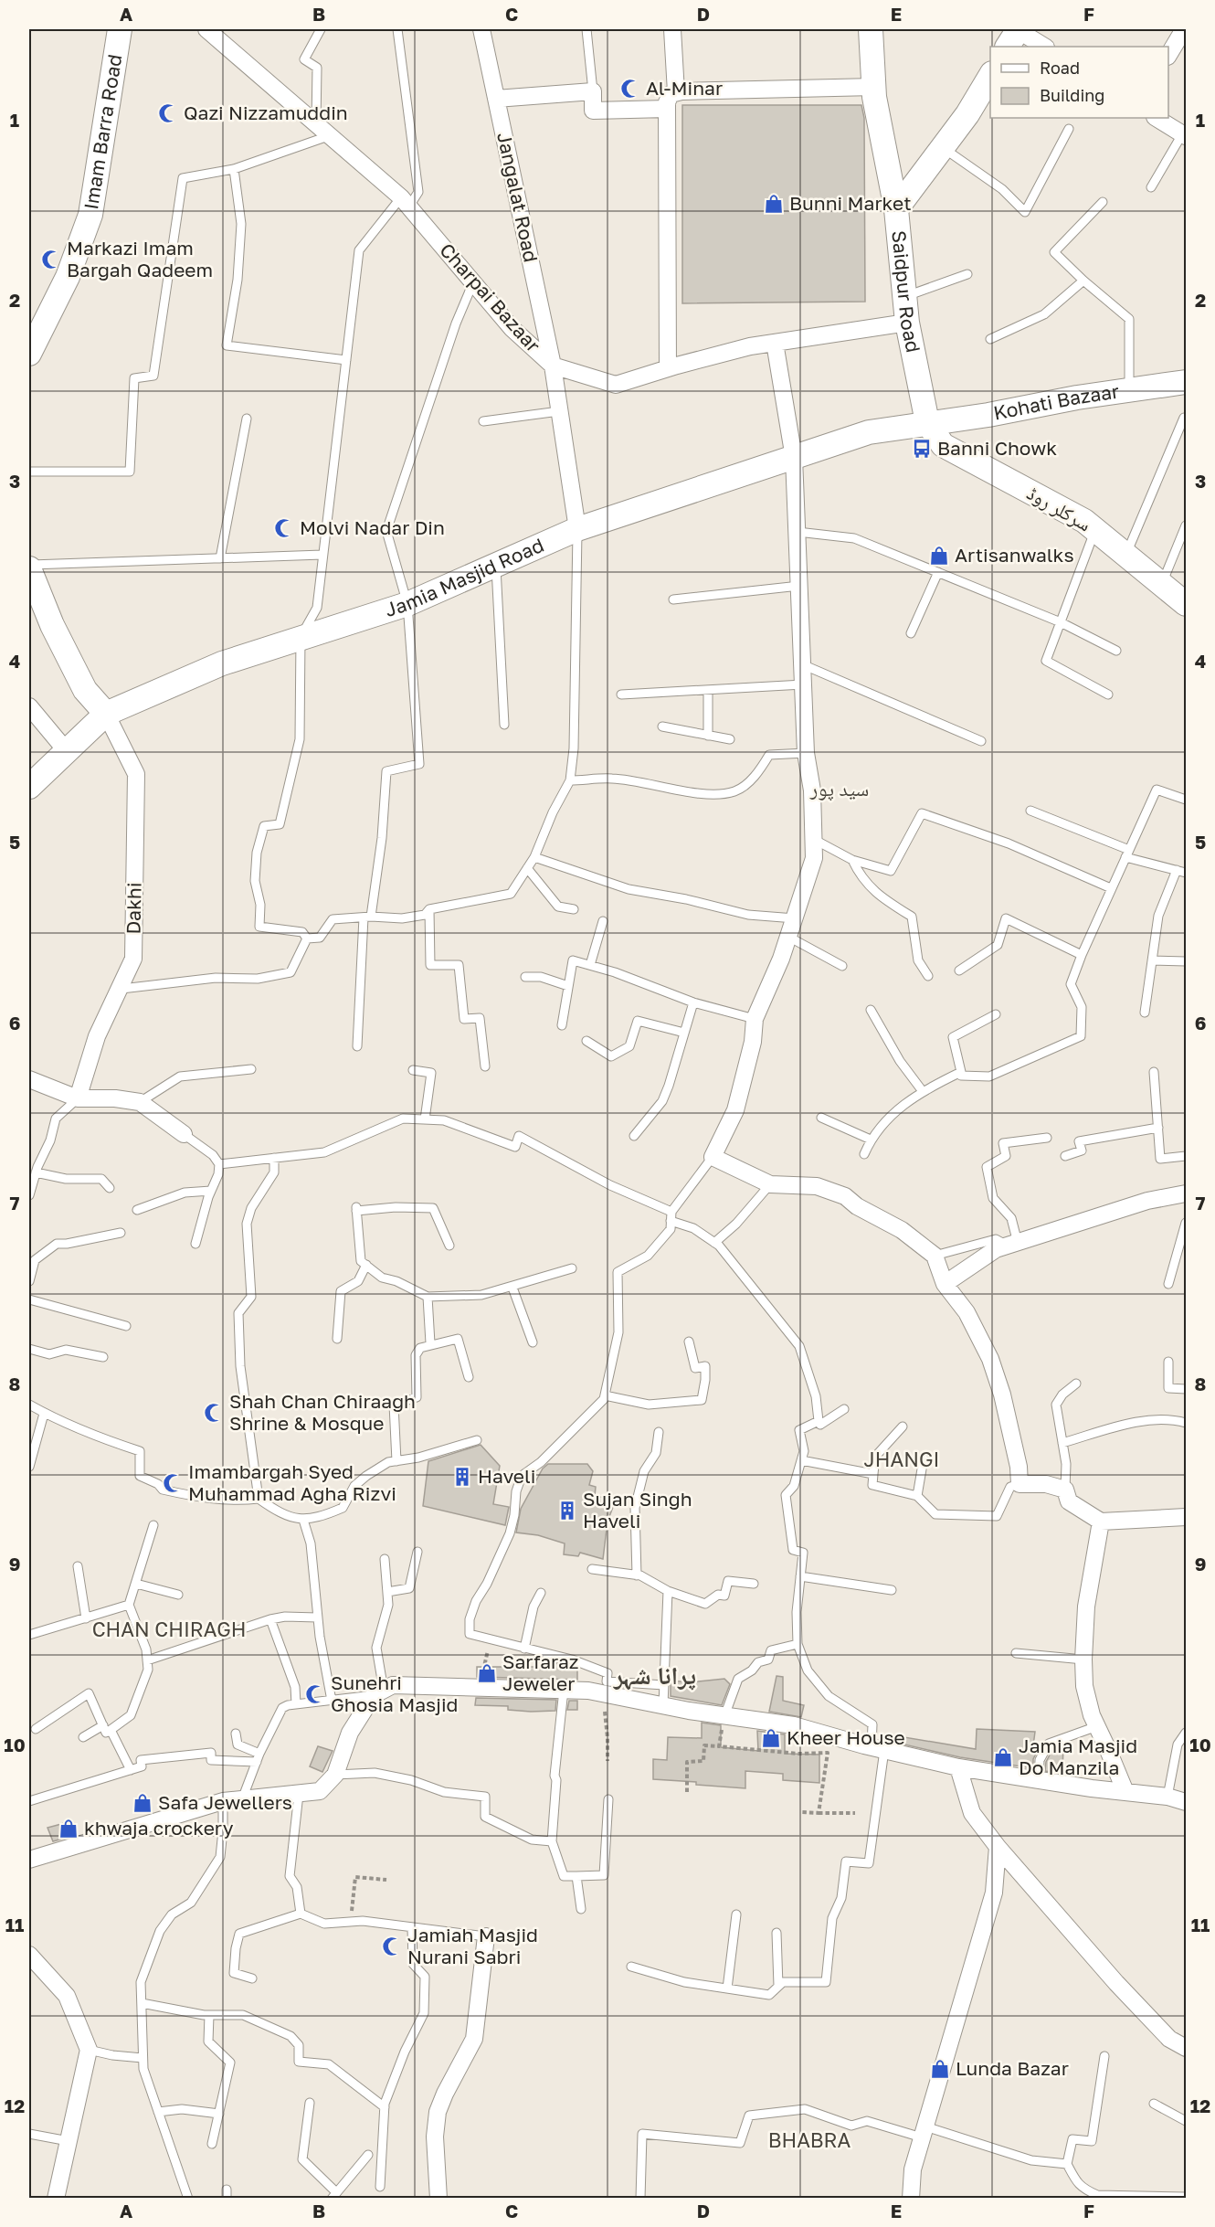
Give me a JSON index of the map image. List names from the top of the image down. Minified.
{"streets":{"street":["Imam Barra Road","Jangalat Road","Saidpur Road","Charpai Bazaar","Kohati Bazaar","سرکلر روڈ","Jamia Masjid Road","Dakhi"]},"crossings":[["Jangalat Road","Charpai Bazaar"],["Jangalat Road","Jamia Masjid Road"],["Saidpur Road","Charpai Bazaar"],["Saidpur Road","Kohati Bazaar"],["Saidpur Road","سرکلر روڈ"],["Saidpur Road","Jamia Masjid Road"],["Kohati Bazaar","سرکلر روڈ"],["Kohati Bazaar","Jamia Masjid Road"],["سرکلر روڈ","Jamia Masjid Road"],["Jamia Masjid Road","Dakhi"]],"districts":["سید پور","JHANGI","CHAN CHIRAGH","پرانا شہر","BHABRA"],"places":{"mosque":["Al-Minar","Qazi Nizzamuddin","Markazi Imam Bargah Qadeem","Molvi Nadar Din","Shah Chan Chiraagh Shrine & Mosque","Imambargah Syed Muhammad Agha Rizvi","Sunehri Ghosia Masjid","Jamiah Masjid Nurani Sabri"],"shop":["Bunni Market","Artisanwalks","Sarfaraz Jeweler","Kheer House","Jamia Masjid Do Manzila","Safa Jewellers","khwaja crockery","Lunda Bazar"],"bus stop":["Banni Chowk"],"building":["Haveli","Sujan Singh Haveli"]},"legend":["Road","Building"],"grid":{"columns":["A","B","C","D","E","F"],"rows":["1","2","3","4","5","6","7","8","9","10","11","12"]}}
